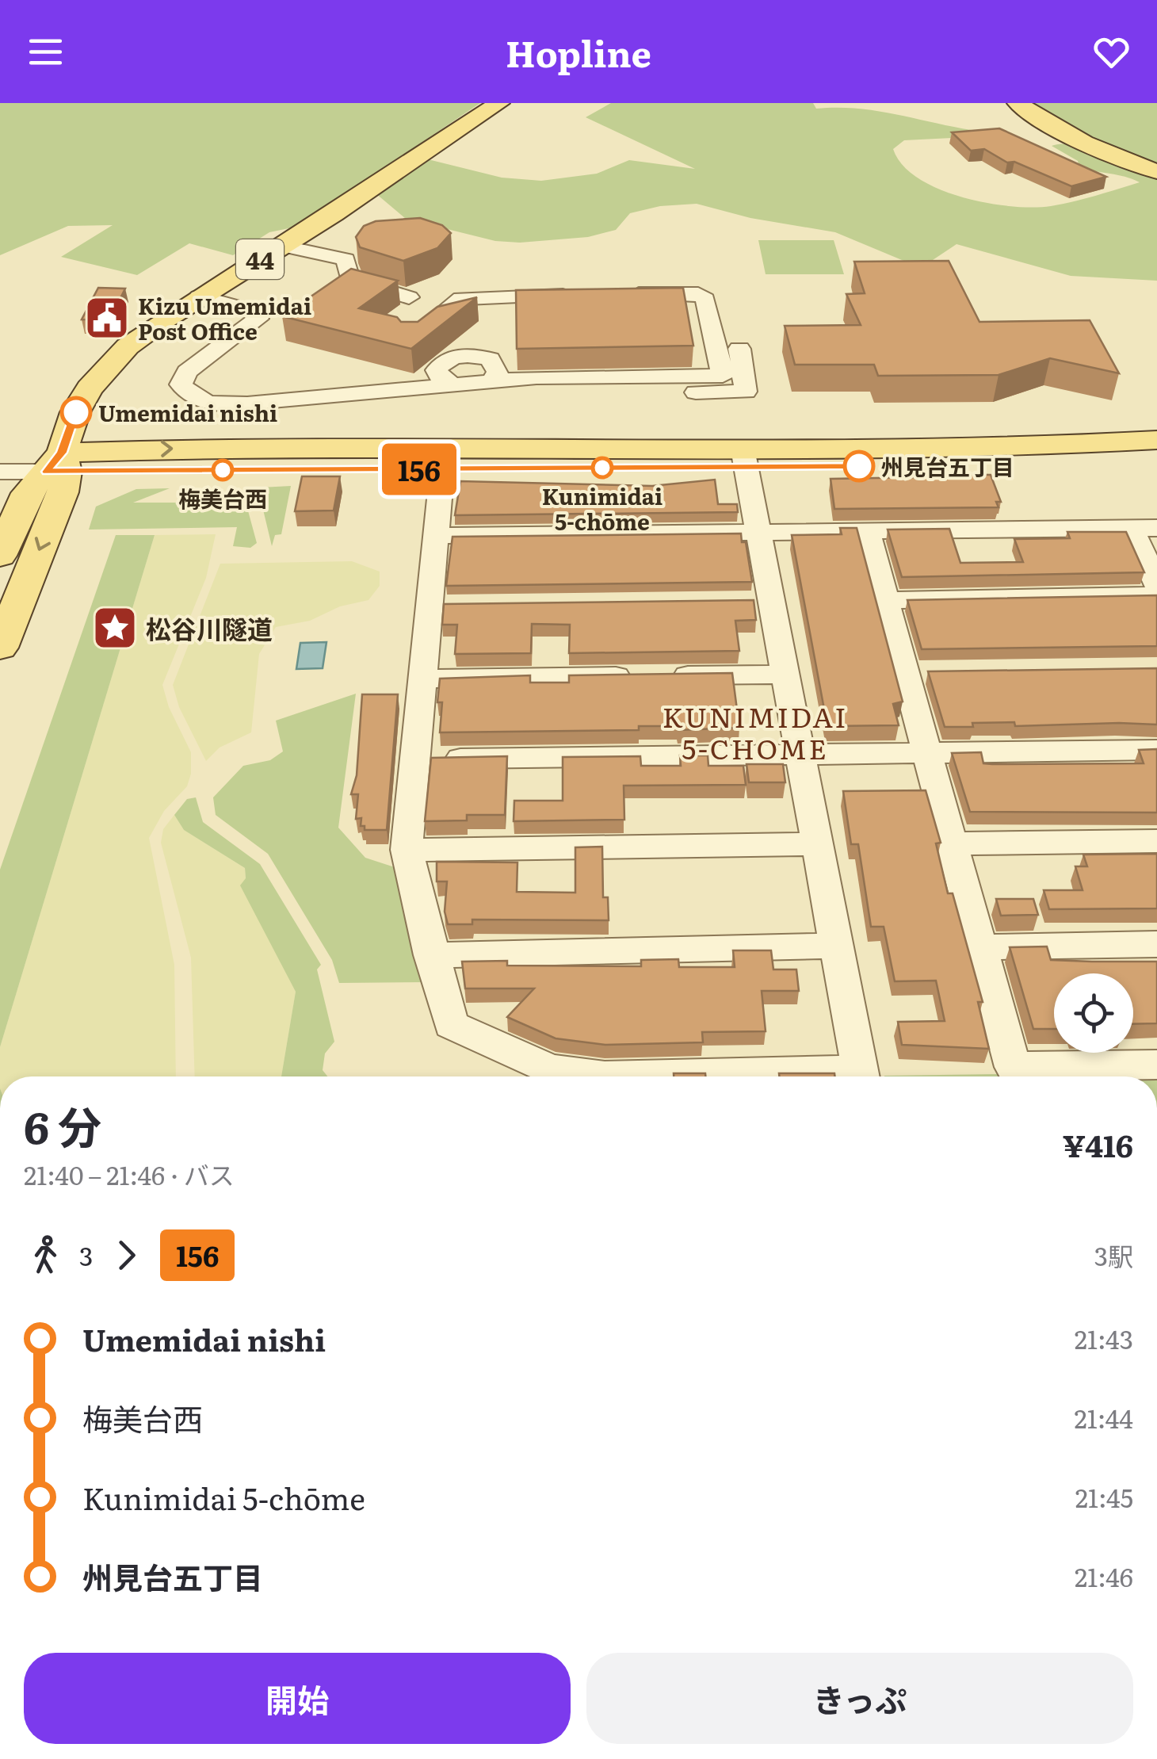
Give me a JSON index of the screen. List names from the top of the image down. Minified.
{"streets":{"main road":["44"]},"districts":["KUNIMIDAI 5-CHOME"],"places":{"public building":["Kizu Umemidai Post Office"],"other":["Umemidai nishi","州見台五丁目","Kunimidai 5-chōme","梅美台西"],"place":["松谷川隧道"]},"lines":["bus line 156"],"page":{"header":"Hopline","on_map":"156","heading":["6 分","21:40 – 21:46 · バス","¥416"],"legs":["3","156","3駅"],"list":[{"name":"Umemidai nishi","value":"21:43"},{"name":"梅美台西","value":"21:44"},{"name":"Kunimidai 5-chōme","value":"21:45"},{"name":"州見台五丁目","value":"21:46"}],"buttons":["開始","きっぷ"]}}
